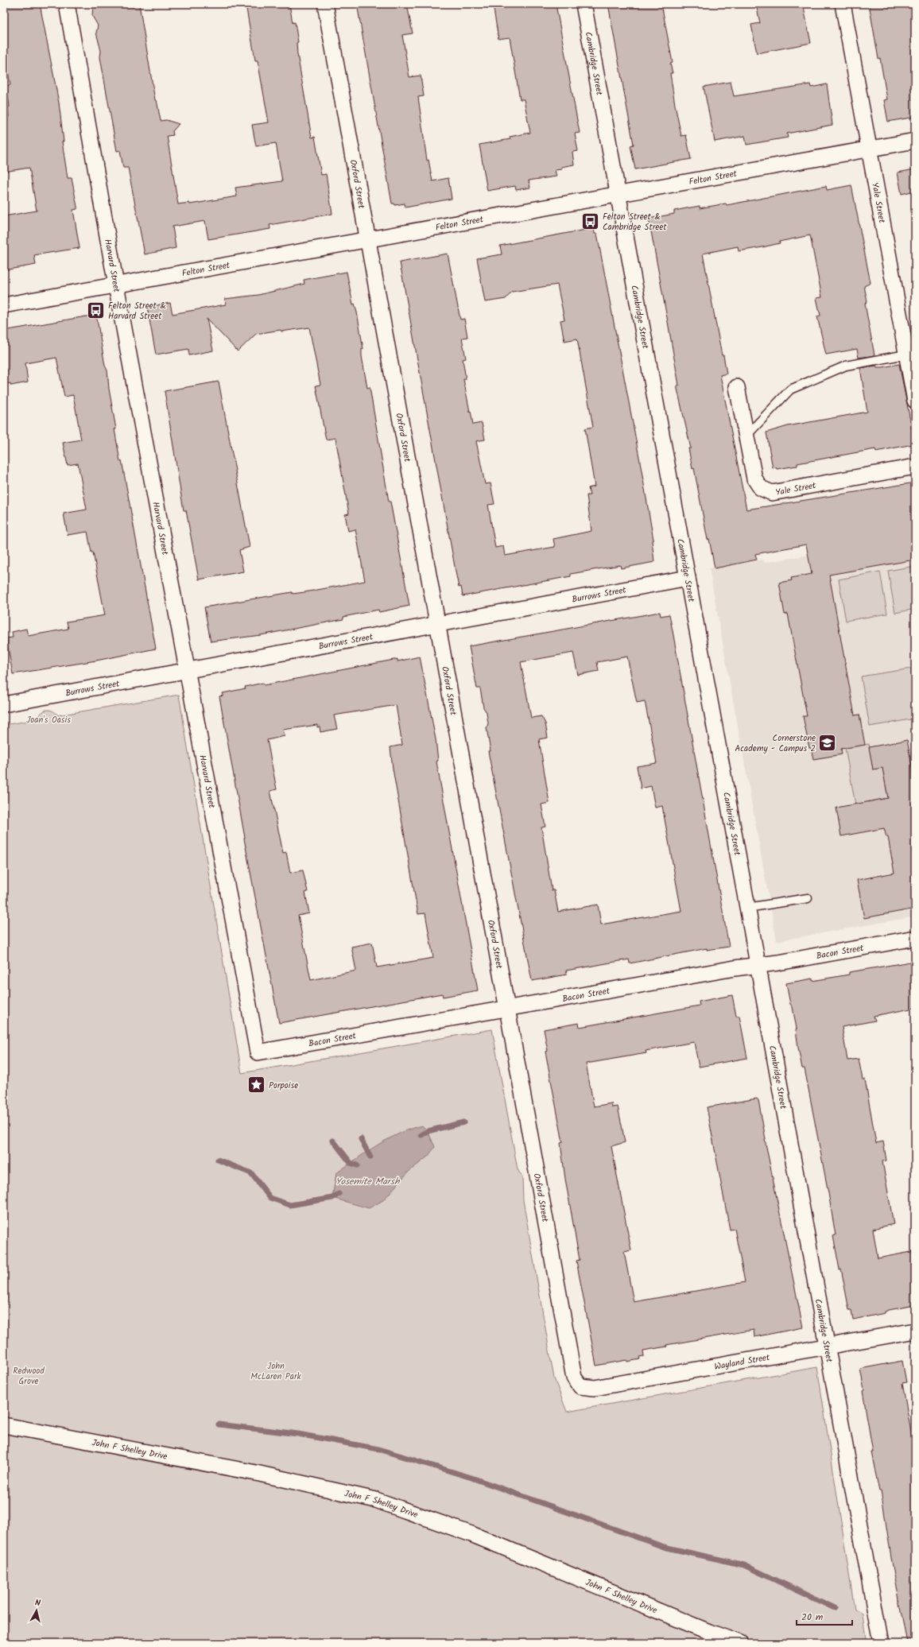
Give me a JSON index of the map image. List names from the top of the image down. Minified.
{"streets":{"street":["Cambridge Street","Felton Street","Oxford Street","Yale Street","Harvard Street","Burrows Street","Bacon Street","Wayland Street","John F Shelley Drive"]},"crossings":[["Cambridge Street","Felton Street"],["Cambridge Street","Burrows Street"],["Cambridge Street","Bacon Street"],["Cambridge Street","Wayland Street"],["Felton Street","Oxford Street"],["Felton Street","Yale Street"],["Felton Street","Harvard Street"],["Oxford Street","Burrows Street"],["Oxford Street","Bacon Street"],["Oxford Street","Wayland Street"],["Harvard Street","Burrows Street"],["Harvard Street","Bacon Street"]],"water":["Yosemite Marsh"],"parks":["Joan's Oasis","John McLaren Park","Redwood Grove"],"places":{"bus stop":["Felton Street & Cambridge Street","Felton Street & Harvard Street"],"school or university":["Cornerstone Academy - Campus 2"],"place":["Porpoise"]},"scale_bar":"20 m","north":"top"}
